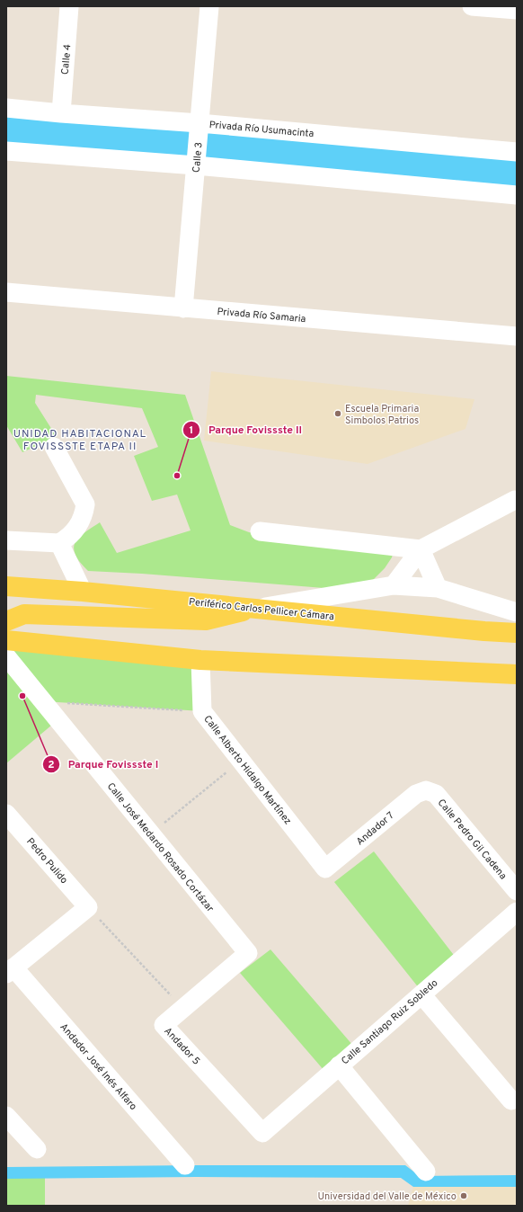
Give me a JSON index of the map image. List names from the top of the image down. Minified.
{"streets":{"main road":["Periférico Carlos Pellicer Cámara"],"street":["Calle 4","Privada Río Usumacinta","Calle 3","Privada Río Samaria","Calle Alberto Hidalgo Martínez","Andador 7","Calle Pedro Gil Cadena","Calle José Medardo Rosado Cortázar","Pedro Pulido","Calle Santiago Ruiz Sobledo","Andador 5","Andador José Inés Alfaro"]},"crossings":[["Calle 4","Privada Río Usumacinta"],["Privada Río Usumacinta","Calle 3"],["Calle 3","Privada Río Samaria"],["Calle Alberto Hidalgo Martínez","Andador 7"],["Andador 7","Calle Pedro Gil Cadena"],["Calle José Medardo Rosado Cortázar","Andador 5"],["Calle Santiago Ruiz Sobledo","Andador 5"]],"districts":["UNIDAD HABITACIONAL FOVISSSTE ETAPA II"],"places":["Escuela Primaria Simbolos Patrios","Parque Fovissste II","Parque Fovissste I","Universidad del Valle de México"]}
